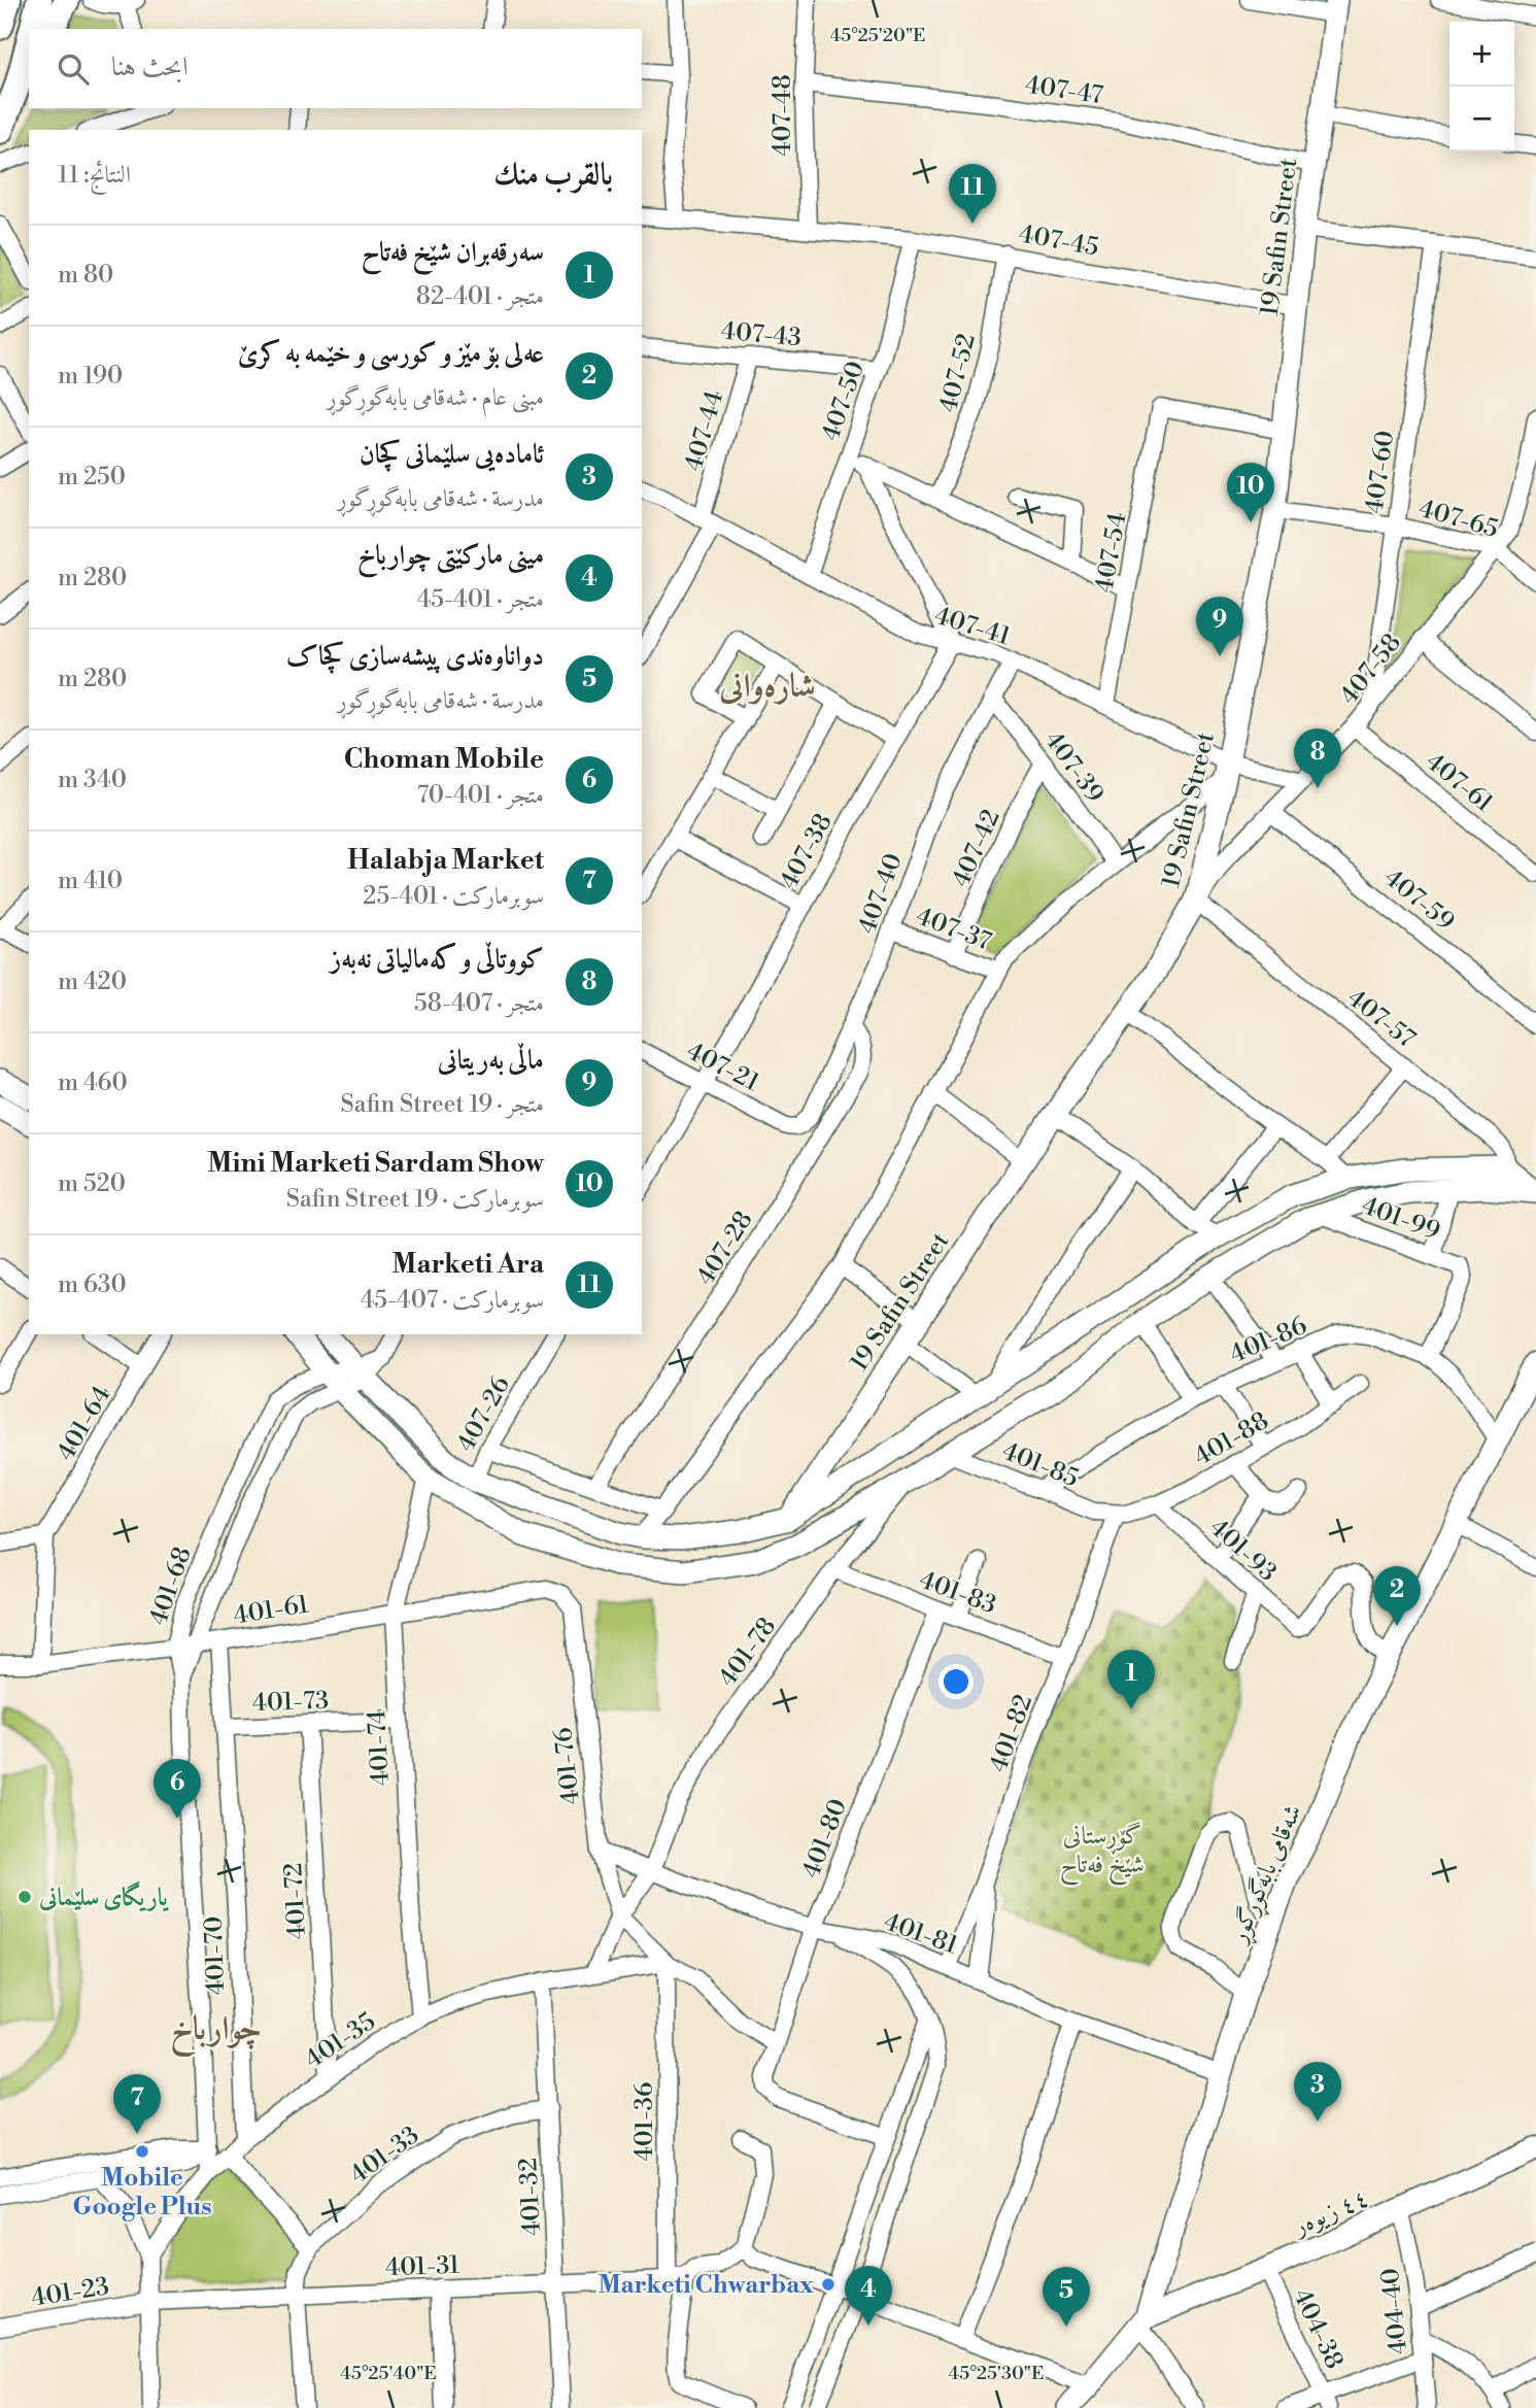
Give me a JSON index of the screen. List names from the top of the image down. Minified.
{"streets":{"street":["407-47","407-48","19 Safin Street","407-45","407-43","407-52","407-50","407-44","407-60","407-65","407-54","407-41","407-58","407-39","407-61","407-42","407-38","407-40","407-59","407-37","407-57","407-21","401-99","407-28","401-86","407-26","401-64","401-88","401-85","401-93","401-68","401-83","401-61","401-78","401-73","401-82","401-74","401-76","401-80","شەقامی بابەگوڕگوڕ","401-72","401-81","401-70","401-35","401-36","401-33","401-32","٤٤ زیوەر","401-31","401-23","404-40","404-38"]},"crossings":[["407-47","407-48"],["407-47","19 Safin Street"],["407-48","407-45"],["19 Safin Street","407-45"],["19 Safin Street","407-65"],["19 Safin Street","407-54"],["19 Safin Street","407-41"],["19 Safin Street","407-58"],["19 Safin Street","407-57"],["407-45","407-52"],["407-45","407-50"],["407-43","407-50"],["407-43","407-44"],["407-50","407-41"],["407-44","407-41"],["407-60","407-65"],["407-60","407-58"],["407-65","407-58"],["407-54","407-41"],["407-41","407-58"],["407-41","407-38"],["407-41","407-40"],["407-58","407-61"],["407-58","407-59"],["407-58","407-57"],["407-39","407-42"],["407-39","407-40"],["407-42","407-37"],["407-38","407-21"],["407-40","407-37"],["407-40","407-21"],["407-40","407-28"],["401-99","401-86"],["401-86","401-85"],["401-86","شەقامی بابەگوڕگوڕ"],["401-88","401-85"],["401-88","401-93"],["401-88","401-82"],["401-85","401-82"],["401-93","شەقامی بابەگوڕگوڕ"],["401-68","401-61"],["401-68","401-70"],["401-83","401-78"],["401-83","401-82"],["401-83","401-80"],["401-61","401-74"],["401-61","401-76"],["401-61","401-70"],["401-78","401-76"],["401-78","401-81"],["401-78","401-35"],["401-73","401-74"],["401-73","401-72"],["401-73","401-70"],["401-82","401-81"],["401-74","401-35"],["401-76","401-81"],["401-80","401-81"],["شەقامی بابەگوڕگوڕ","401-81"],["شەقامی بابەگوڕگوڕ","٤٤ زیوەر"],["401-72","401-35"],["401-70","401-35"],["401-35","401-36"],["401-35","401-32"],["401-36","401-31"],["401-33","401-32"],["401-33","401-31"],["401-32","401-31"],["٤٤ زیوەر","404-40"],["٤٤ زیوەر","404-38"],["401-31","401-23"]],"districts":["شارەوانی","چوارباخ"],"parks":["گۆڕستانی شێخ فەتاح"],"places":["یاریگای سلێمانی","Mobile Google Plus","Marketi Chwarbax"],"page":{"map_buttons":["+","−"],"search":"ابحث هنا","heading":["بالقرب منك","النتائج: 11"],"pins":["11","10","9","8","2","1","6","3","7","4","5"],"list":[{"mark":"1","name":"سەرقەبران شێخ فەتاح","note":"متجر · 401-82","value":"80 m"},{"mark":"2","name":"عەلی بۆ مێز و کورسی و خێمە بە کرێ","note":"مبنى عام · شەقامی بابەگوڕگوڕ","value":"190 m"},{"mark":"3","name":"ئامادەیی سلێمانی کچان","note":"مدرسة · شەقامی بابەگوڕگوڕ","value":"250 m"},{"mark":"4","name":"مینی مارکێتی چوارباخ","note":"متجر · 401-45","value":"280 m"},{"mark":"5","name":"دواناوەندی پیشەسازی کچاک","note":"مدرسة · شەقامی بابەگوڕگوڕ","value":"280 m"},{"mark":"6","name":"Choman Mobile","note":"متجر · 401-70","value":"340 m"},{"mark":"7","name":"Halabja Market","note":"سوبرماركت · 401-25","value":"410 m"},{"mark":"8","name":"کووتاڵی و کەمالیاتی نەبەز","note":"متجر · 407-58","value":"420 m"},{"mark":"9","name":"ماڵی بەریتانی","note":"متجر · 19 Safin Street","value":"460 m"},{"mark":"10","name":"Mini Marketi Sardam Show","note":"سوبرماركت · 19 Safin Street","value":"520 m"},{"mark":"11","name":"Marketi Ara","note":"سوبرماركت · 407-45","value":"630 m"}]},"coordinates":["45°25'20\"E","45°25'40\"E","45°25'30\"E"]}
